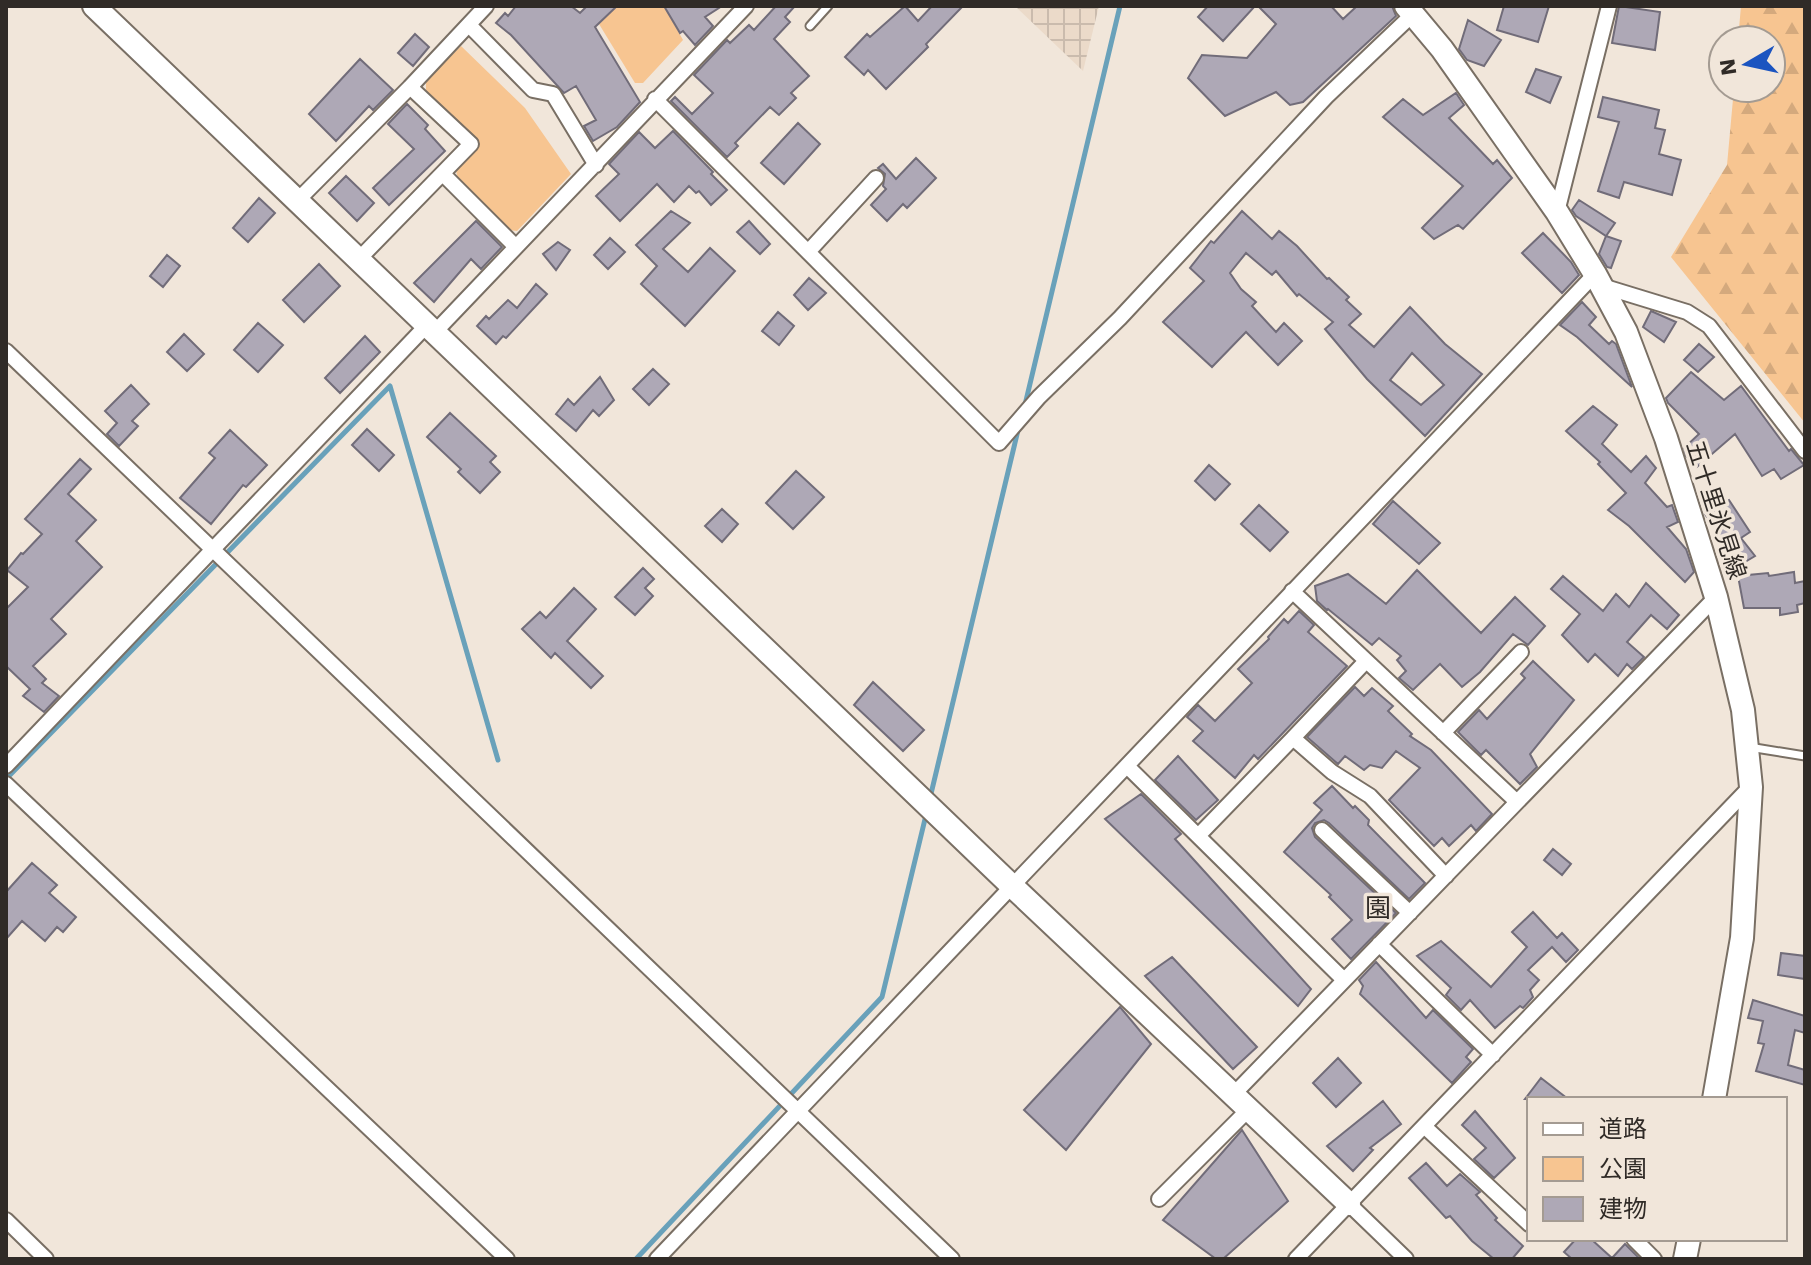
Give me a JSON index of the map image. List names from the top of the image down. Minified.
{"streets":{"street":["五十里氷見線"]},"districts":["園"],"legend":["道路","公園","建物"],"north":"left"}
